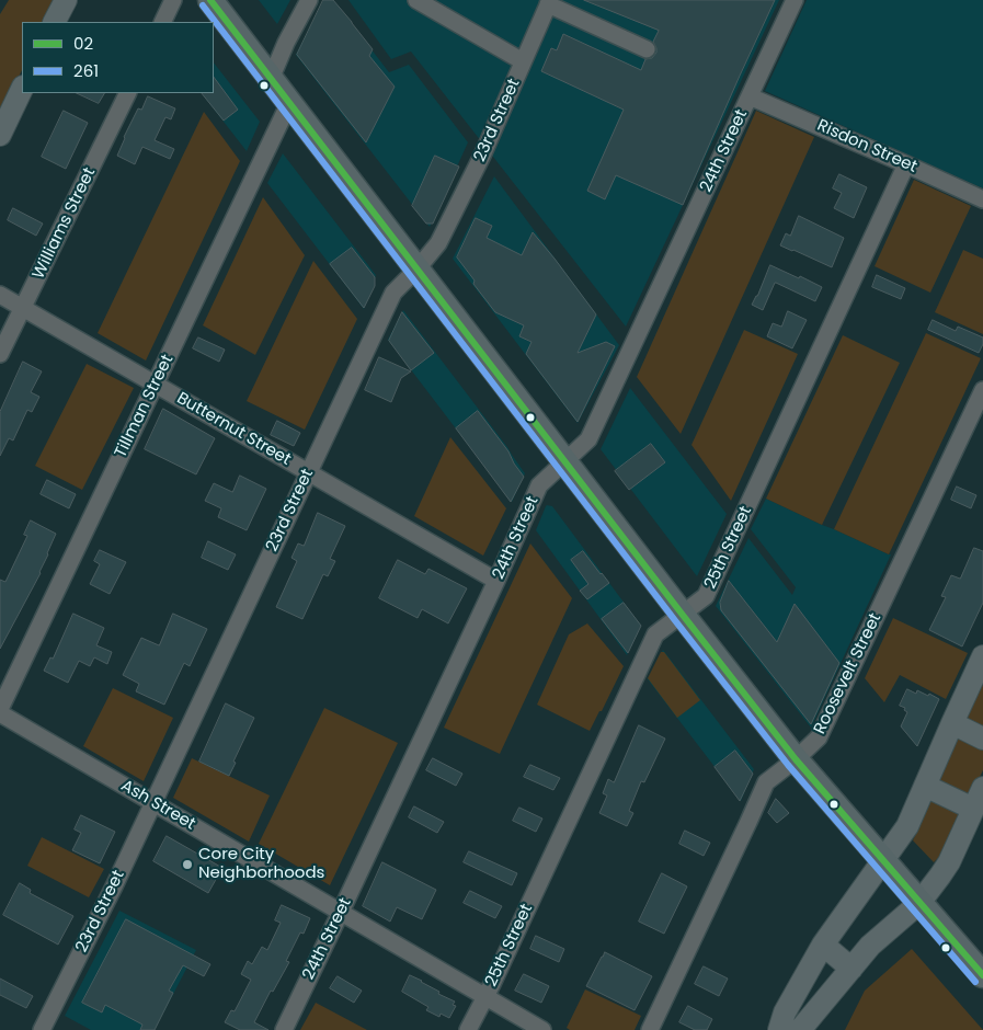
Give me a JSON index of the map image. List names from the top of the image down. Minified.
{"streets":{"street":["23rd Street","Risdon Street","24th Street","Williams Street","Tillman Street","Butternut Street","25th Street","Roosevelt Street","Ash Street"]},"crossings":[["23rd Street","Butternut Street"],["23rd Street","Ash Street"],["Risdon Street","24th Street"],["Risdon Street","25th Street"],["24th Street","Butternut Street"],["24th Street","Ash Street"],["Williams Street","Butternut Street"],["Tillman Street","Butternut Street"],["25th Street","Ash Street"]],"places":["Core City Neighborhoods"],"lines":["transit line 02","transit line 261"],"legend":["02","261"]}
